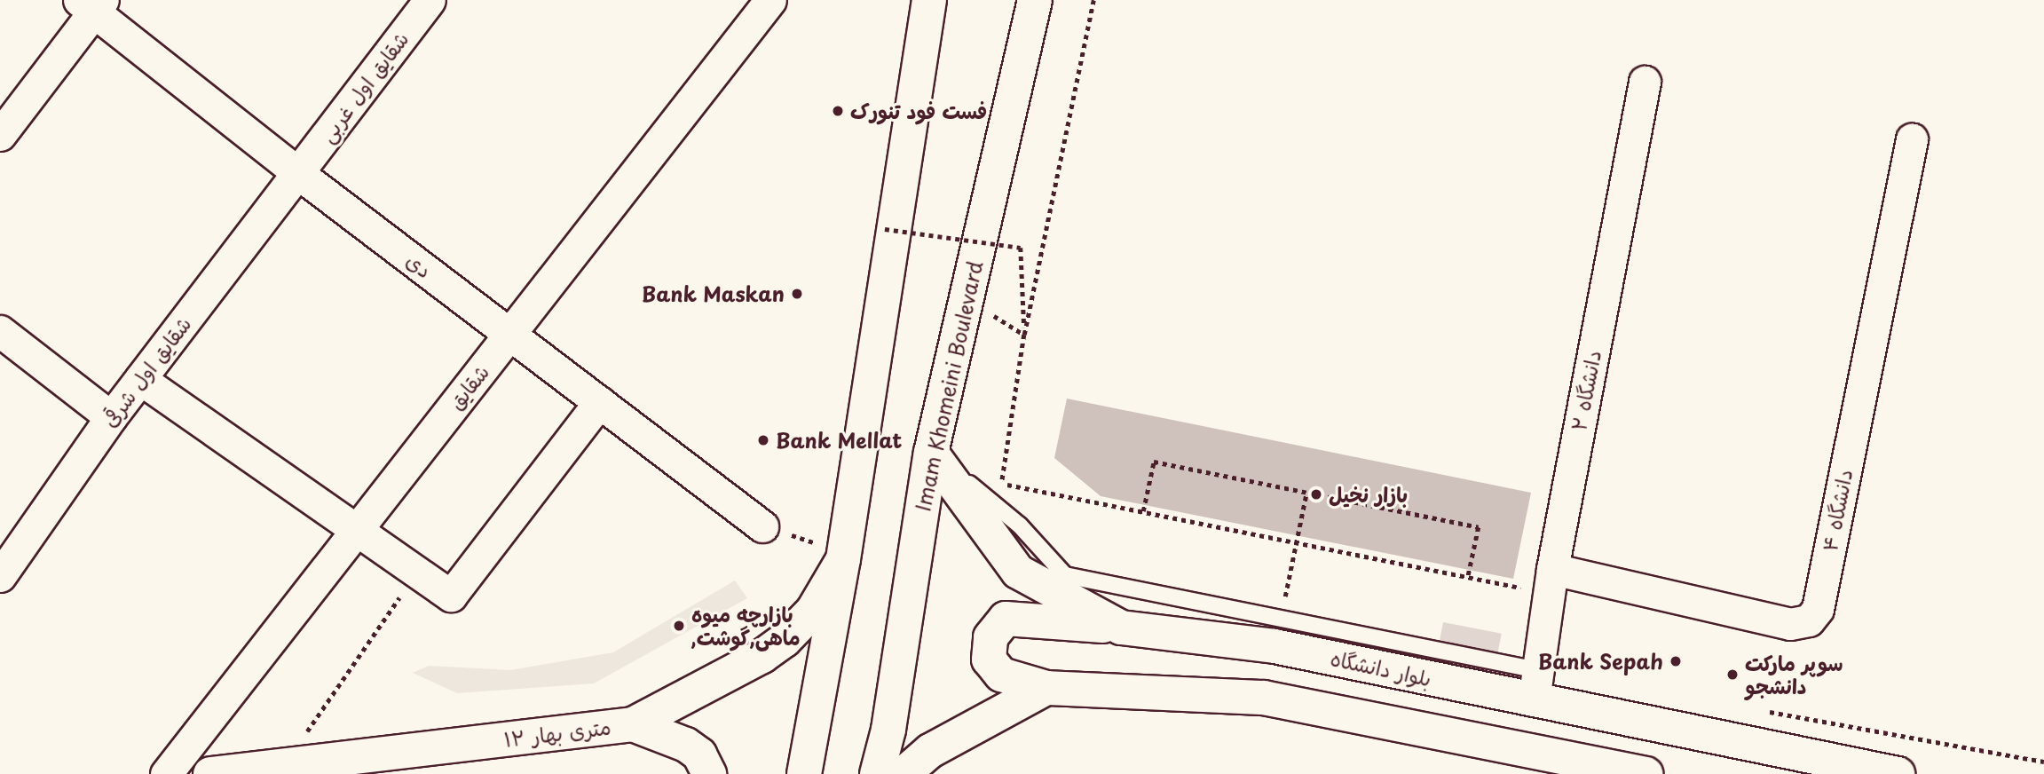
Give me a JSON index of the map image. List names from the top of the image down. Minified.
{"streets":{"main road":["Imam Khomeini Boulevard","بلوار دانشگاه","۱۲ متری بهار"],"street":["شقایق اول غربی","دی","شقایق اول شرقی","شقایق","دانشگاه ۲","دانشگاه ۴"]},"crossings":[["شقایق اول غربی","دی"],["شقایق اول غربی","شقایق اول شرقی"],["دی","شقایق اول شرقی"],["دی","شقایق"],["Imam Khomeini Boulevard","بلوار دانشگاه"],["دانشگاه ۲","دانشگاه ۴"],["دانشگاه ۲","بلوار دانشگاه"]],"places":["فست فود تنورک","Bank Maskan","Bank Mellat","بازار نخیل","بازارچه میوه ,ماهی,گوشت","Bank Sepah","سوپر مارکت دانشجو"]}
